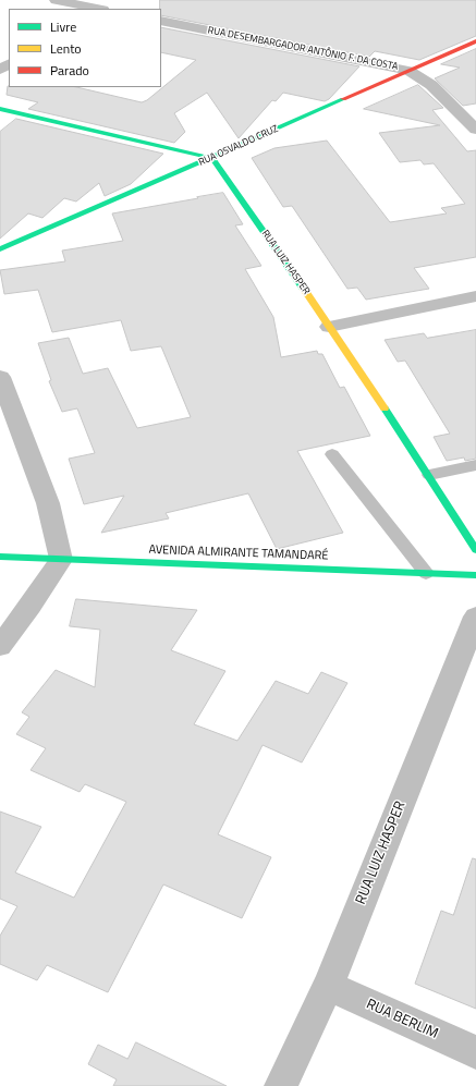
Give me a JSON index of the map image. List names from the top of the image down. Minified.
{"streets":{"main road":["RUA OSVALDO CRUZ","RUA LUIZ HASPER","AVENIDA ALMIRANTE TAMANDARÉ"],"street":["RUA DESEMBARGADOR ANTÔNIO F. DA COSTA","RUA BERLIM"]},"crossings":[["RUA DESEMBARGADOR ANTÔNIO F. DA COSTA","RUA OSVALDO CRUZ"],["RUA OSVALDO CRUZ","RUA LUIZ HASPER"],["RUA LUIZ HASPER","RUA BERLIM"]],"legend":["Livre","Lento","Parado"]}
